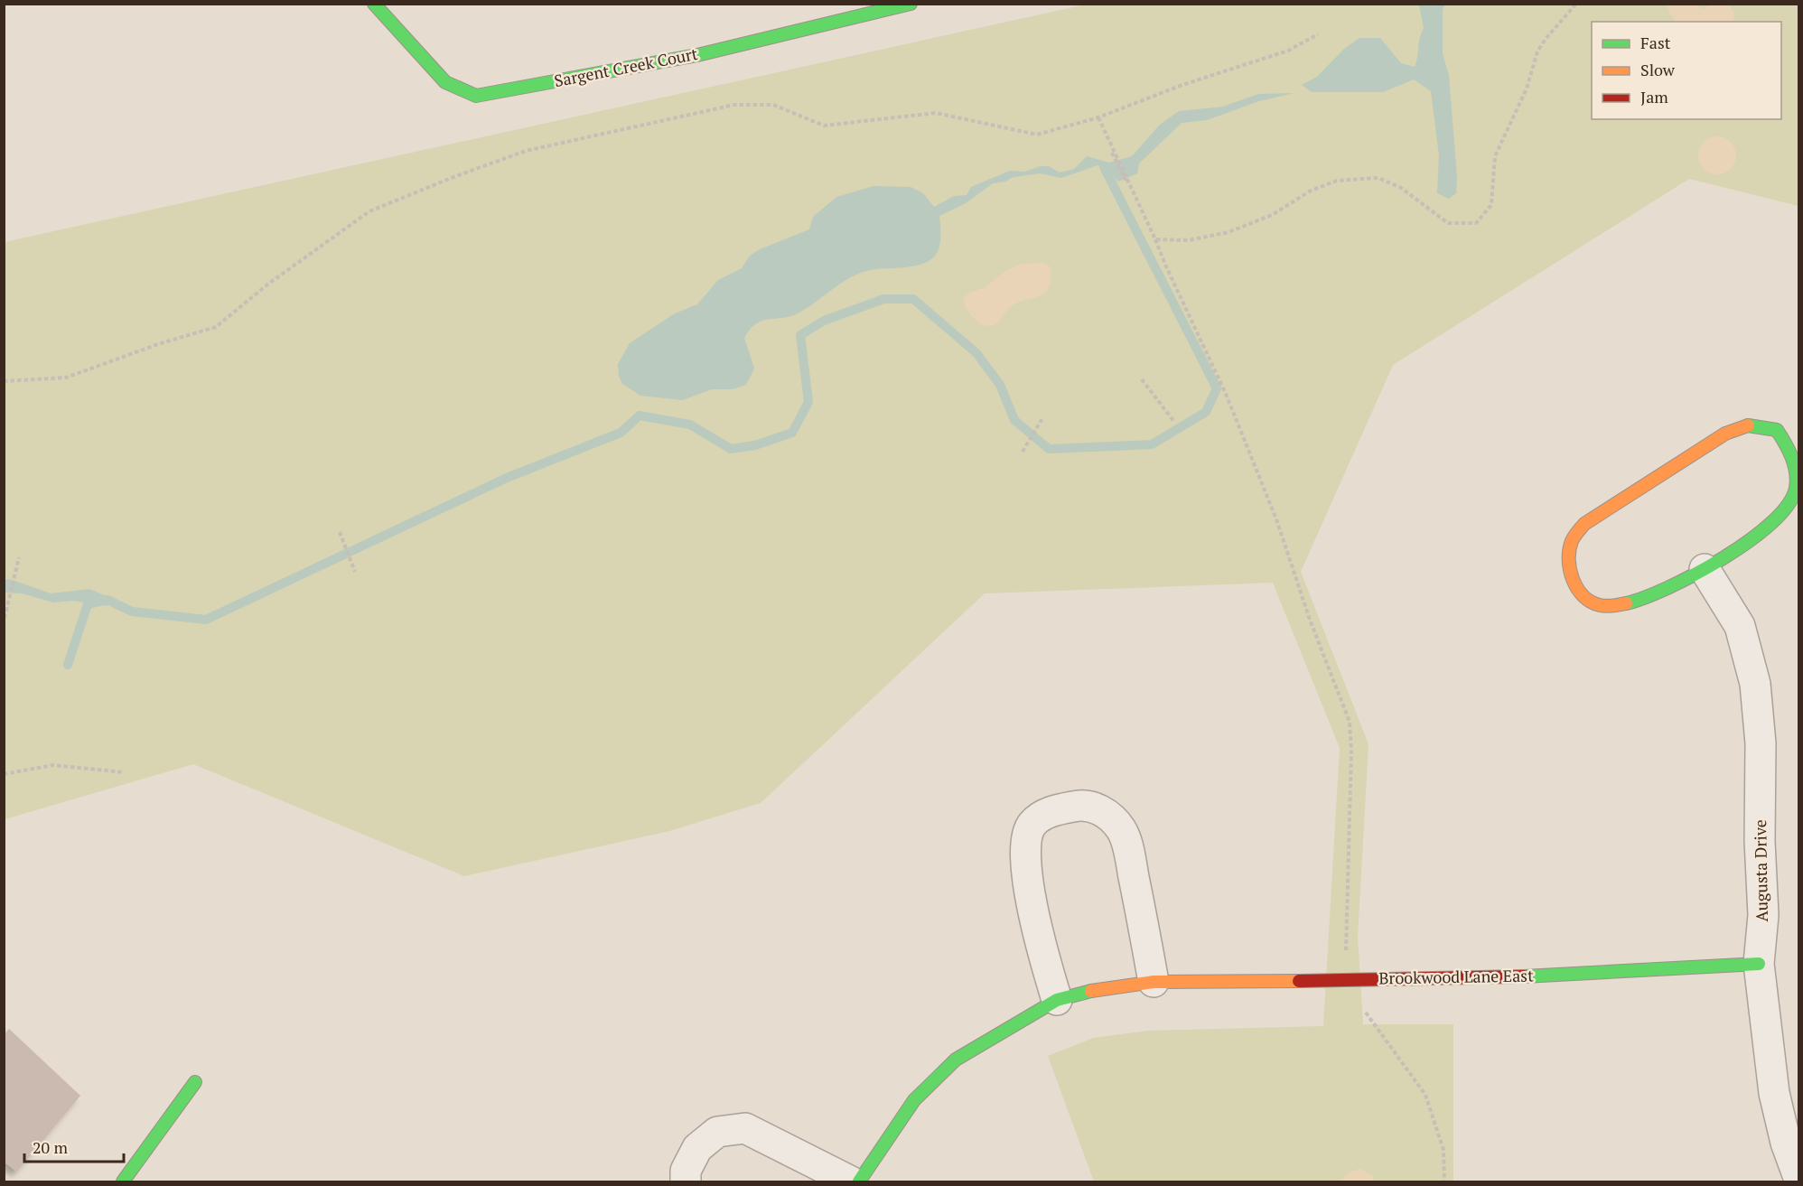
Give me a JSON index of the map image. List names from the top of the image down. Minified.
{"streets":{"street":["Sargent Creek Court","Augusta Drive","Brookwood Lane East"]},"crossings":[["Augusta Drive","Brookwood Lane East"]],"legend":["Fast","Slow","Jam"],"scale_bar":"20 m"}
